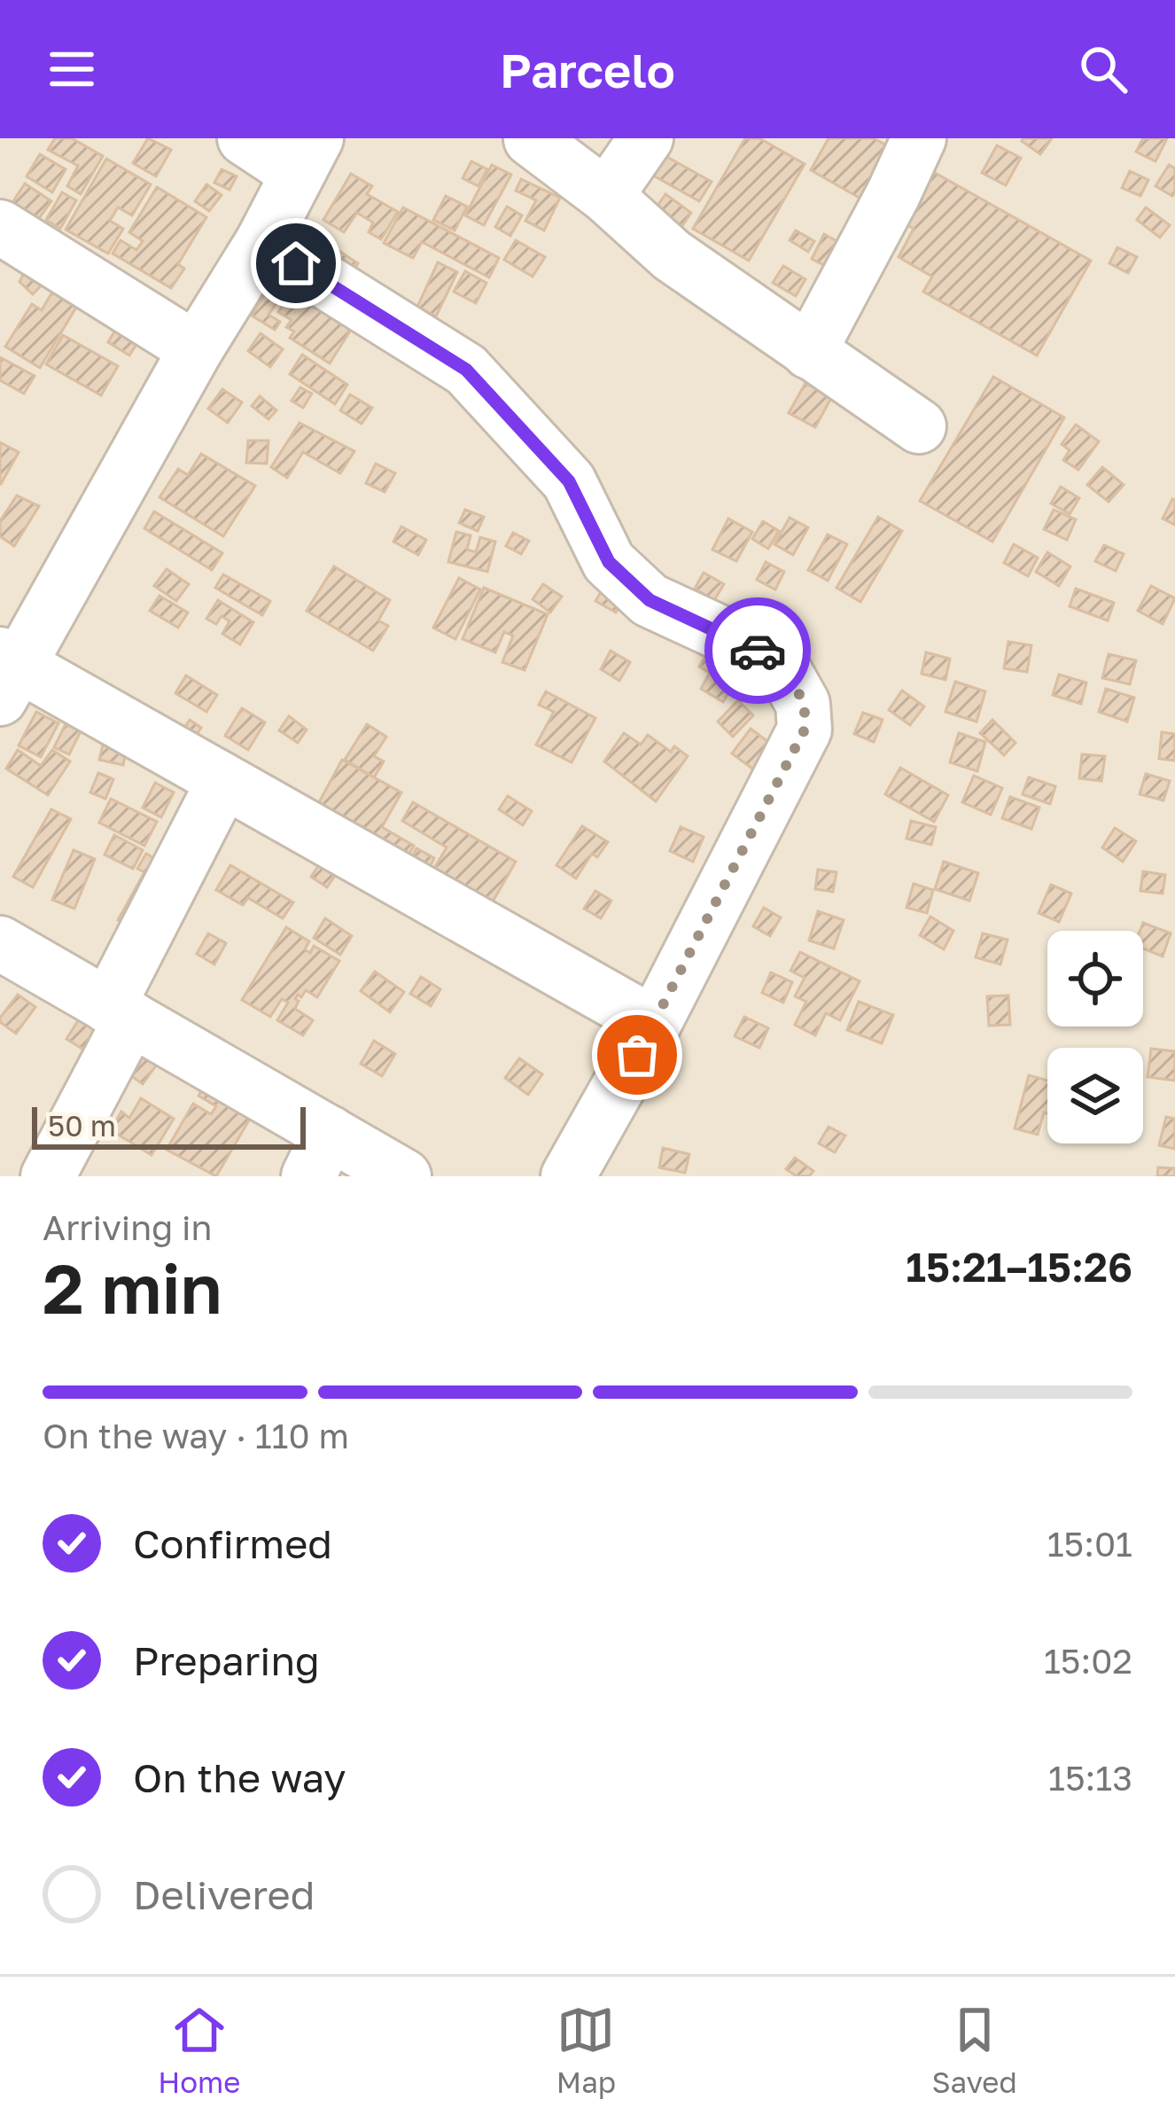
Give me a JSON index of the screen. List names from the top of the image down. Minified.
{"scale_bar":"50 m","page":{"header":"Parcelo","scale":"50 m","heading":["2 min","Arriving in","15:21–15:26"],"bar":"On the way · 110 m","list":[["Confirmed","15:01"],["Preparing","15:02"],["On the way","15:13"],"Delivered"],"tabs":["Home","Map","Saved"]}}
